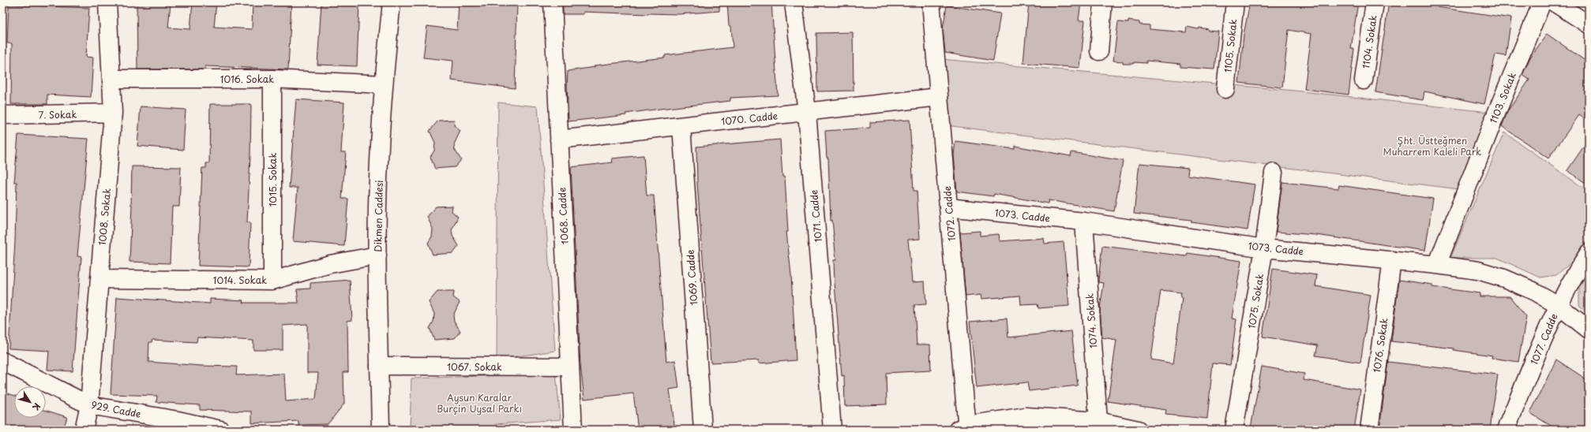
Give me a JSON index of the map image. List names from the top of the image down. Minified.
{"streets":{"street":["1104. Sokak","1105. Sokak","1016. Sokak","1103. Sokak","7. Sokak","1070. Cadde","1015. Sokak","1072. Cadde","1073. Cadde","Dikmen Caddesi","1068. Cadde","1071. Cadde","1008. Sokak","1069. Cadde","1014. Sokak","1075. Sokak","1074. Sokak","1077. Cadde","1076. Sokak","1067. Sokak","929. Cadde"]},"crossings":[["1016. Sokak","1015. Sokak"],["1016. Sokak","Dikmen Caddesi"],["1016. Sokak","1008. Sokak"],["1103. Sokak","1073. Cadde"],["7. Sokak","1008. Sokak"],["1070. Cadde","1072. Cadde"],["1070. Cadde","1068. Cadde"],["1070. Cadde","1071. Cadde"],["1070. Cadde","1069. Cadde"],["1015. Sokak","1014. Sokak"],["1072. Cadde","1073. Cadde"],["1073. Cadde","1075. Sokak"],["1073. Cadde","1074. Sokak"],["1073. Cadde","1077. Cadde"],["1073. Cadde","1076. Sokak"],["Dikmen Caddesi","1014. Sokak"],["Dikmen Caddesi","1067. Sokak"],["1068. Cadde","1067. Sokak"],["1008. Sokak","1014. Sokak"],["1008. Sokak","929. Cadde"]],"parks":["Şht. Üstteğmen Muharrem Kaleli Park","Aysun Karalar Burçin Uysal Parkı"],"north":"bottom right"}
